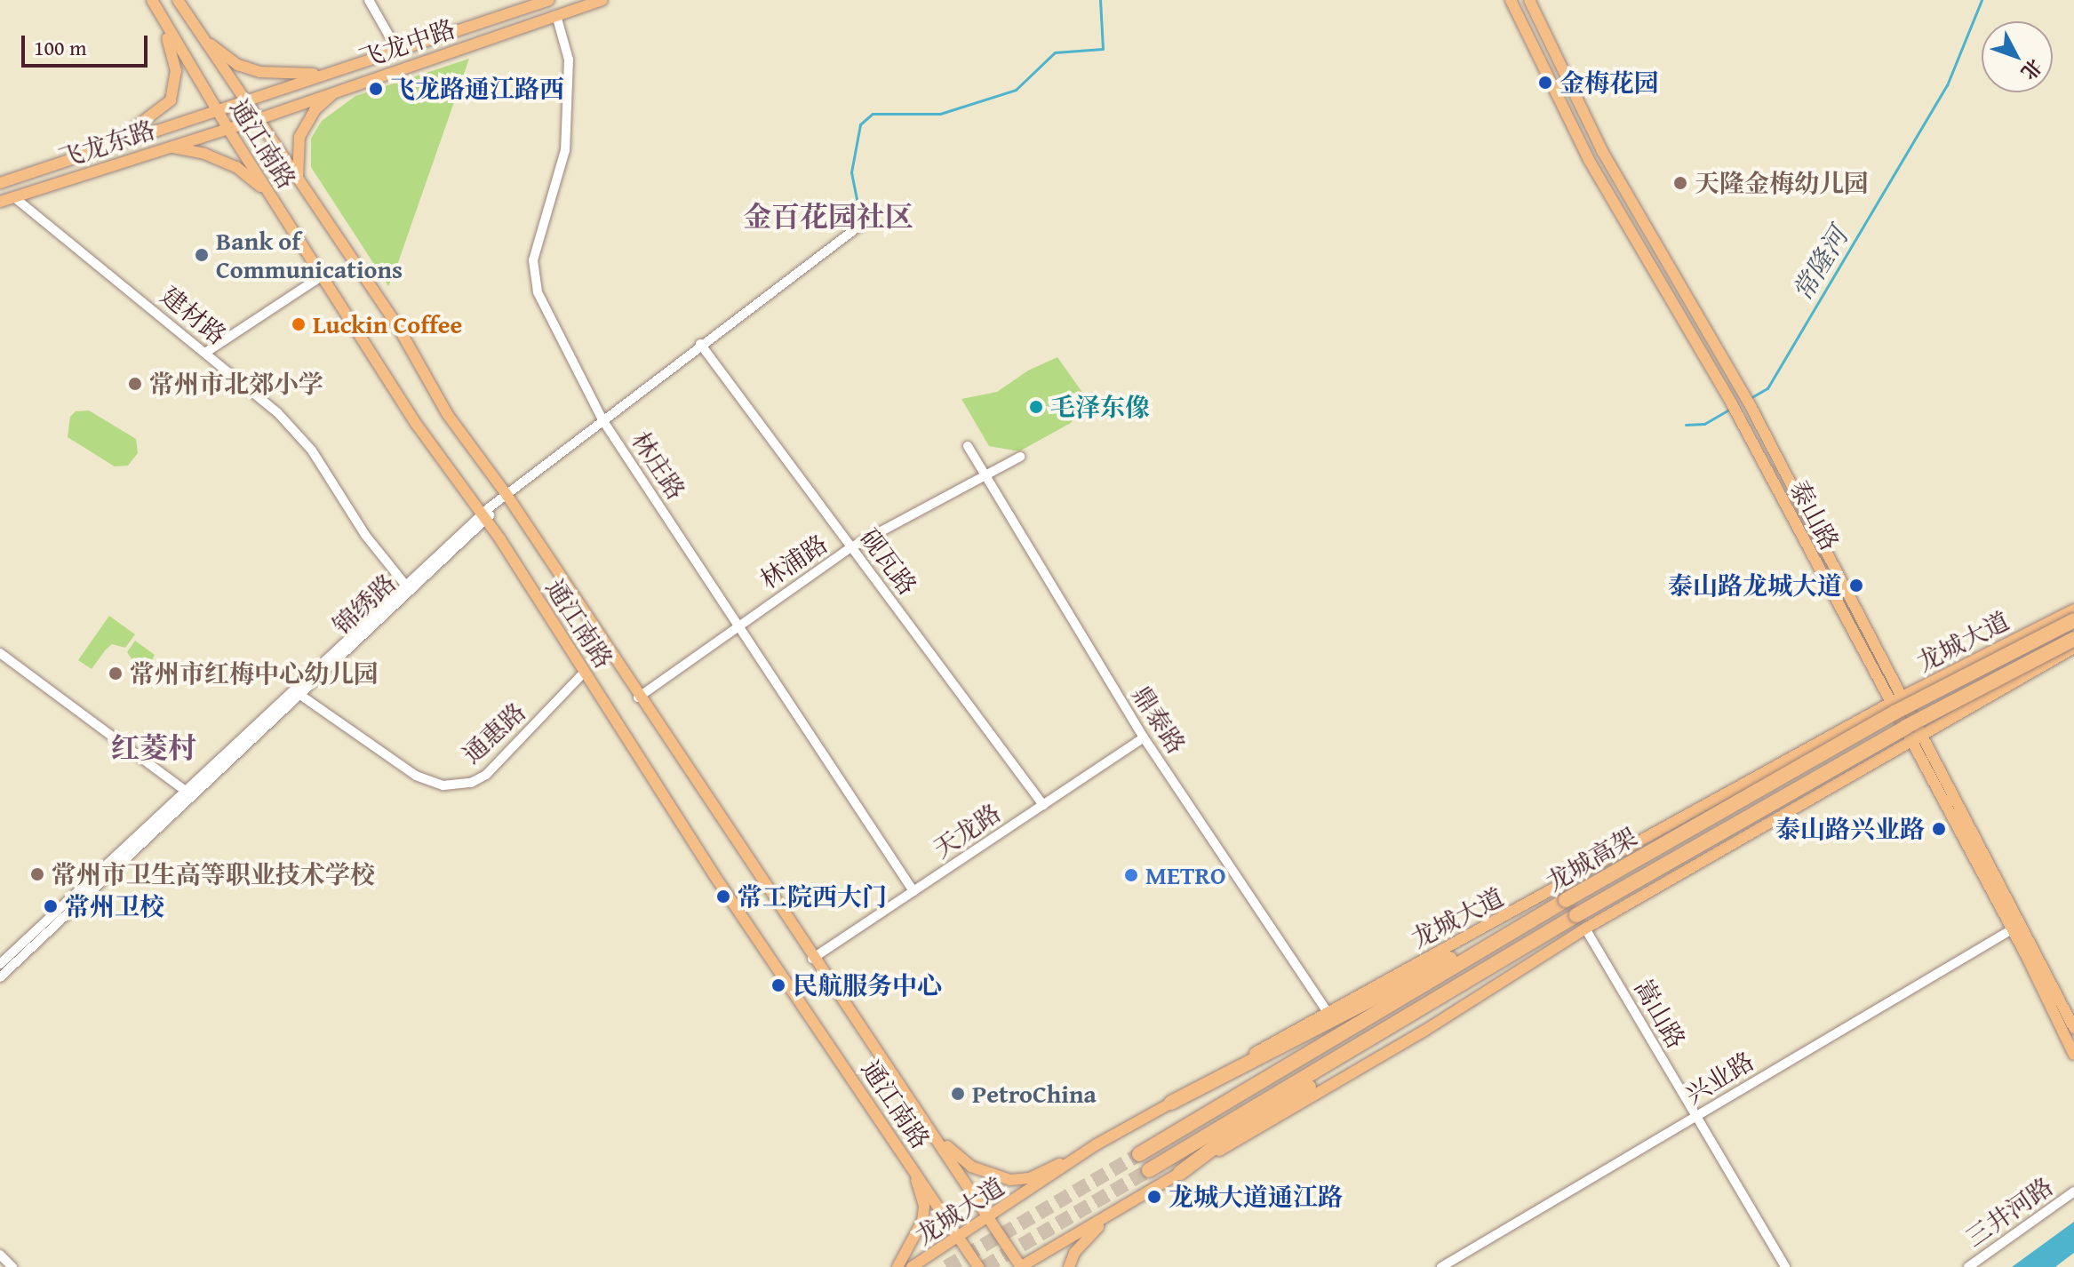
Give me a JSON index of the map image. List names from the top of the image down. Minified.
{"streets":{"highway":["龙城高架"],"main road":["飞龙中路","飞龙东路","通江南路","泰山路","龙城大道"],"street":["建材路","林庄路","林浦路","砚瓦路","锦绣路","鼎泰路","通惠路","天龙路","嵩山路","兴业路","三井河路"]},"crossings":[["飞龙中路","飞龙东路"],["飞龙中路","通江南路"],["飞龙中路","林庄路"],["飞龙东路","通江南路"],["飞龙东路","建材路"],["通江南路","林浦路"],["通江南路","锦绣路"],["通江南路","龙城大道"],["通江南路","通惠路"],["通江南路","天龙路"],["建材路","锦绣路"],["林庄路","林浦路"],["林庄路","锦绣路"],["林庄路","天龙路"],["泰山路","龙城大道"],["泰山路","兴业路"],["林浦路","砚瓦路"],["林浦路","鼎泰路"],["砚瓦路","锦绣路"],["砚瓦路","天龙路"],["锦绣路","通惠路"],["龙城大道","鼎泰路"],["鼎泰路","天龙路"],["龙城高架","嵩山路"],["嵩山路","兴业路"]],"districts":["金百花园社区","红菱村"],"water":["常隆河"],"places":["金梅花园","飞龙路通江路西","天隆金梅幼儿园","Bank of Communications","Luckin Coffee","常州市北郊小学","毛泽东像","泰山路龙城大道","常州市红梅中心幼儿园","泰山路兴业路","常州市卫生高等职业技术学校","METRO","常工院西大门","常州卫校","民航服务中心","PetroChina","龙城大道通江路"],"scale_bar":"100 m","north":"bottom right"}
